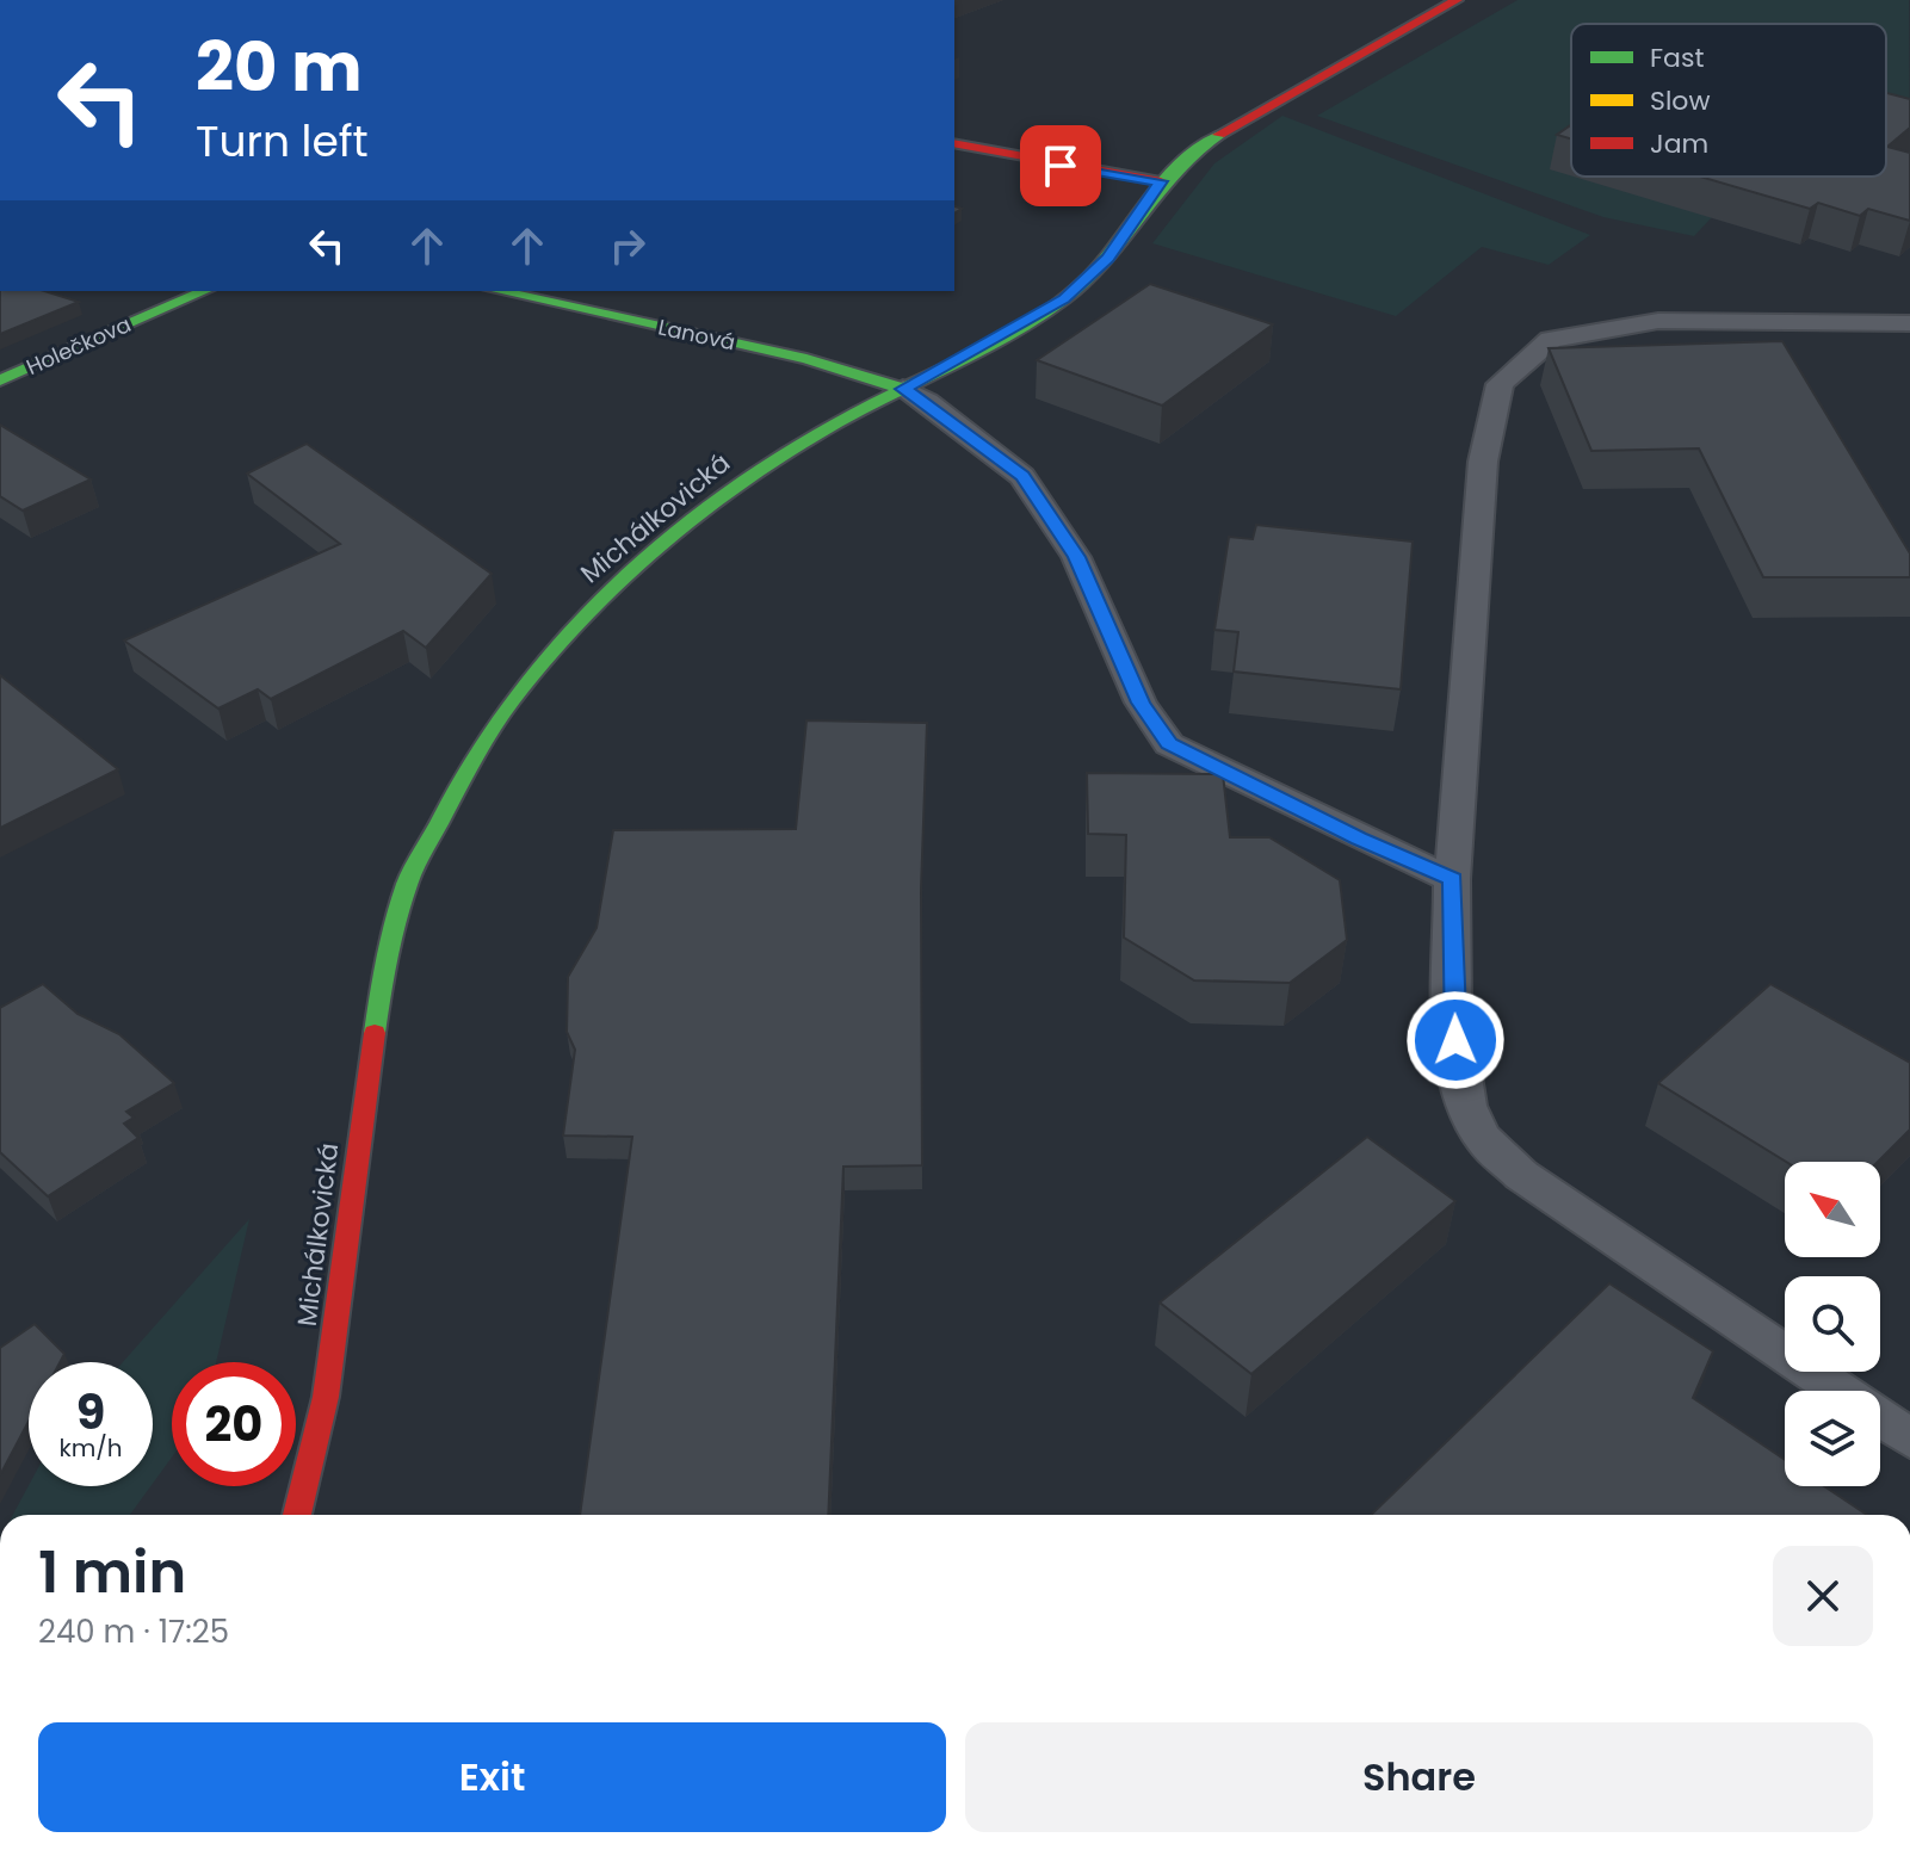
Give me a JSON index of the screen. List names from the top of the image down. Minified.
{"streets":{"street":["Lanová","Holečkova","Michálkovická"]},"crossings":[["Lanová","Michálkovická"]],"legend":["Fast","Slow","Jam"],"north":"top left","page":{"turn":["20 m","Turn left"],"speed":"9 km/h","limit":"20","heading":["1 min","240 m · 17:25"],"buttons":["Exit","Share"]}}
